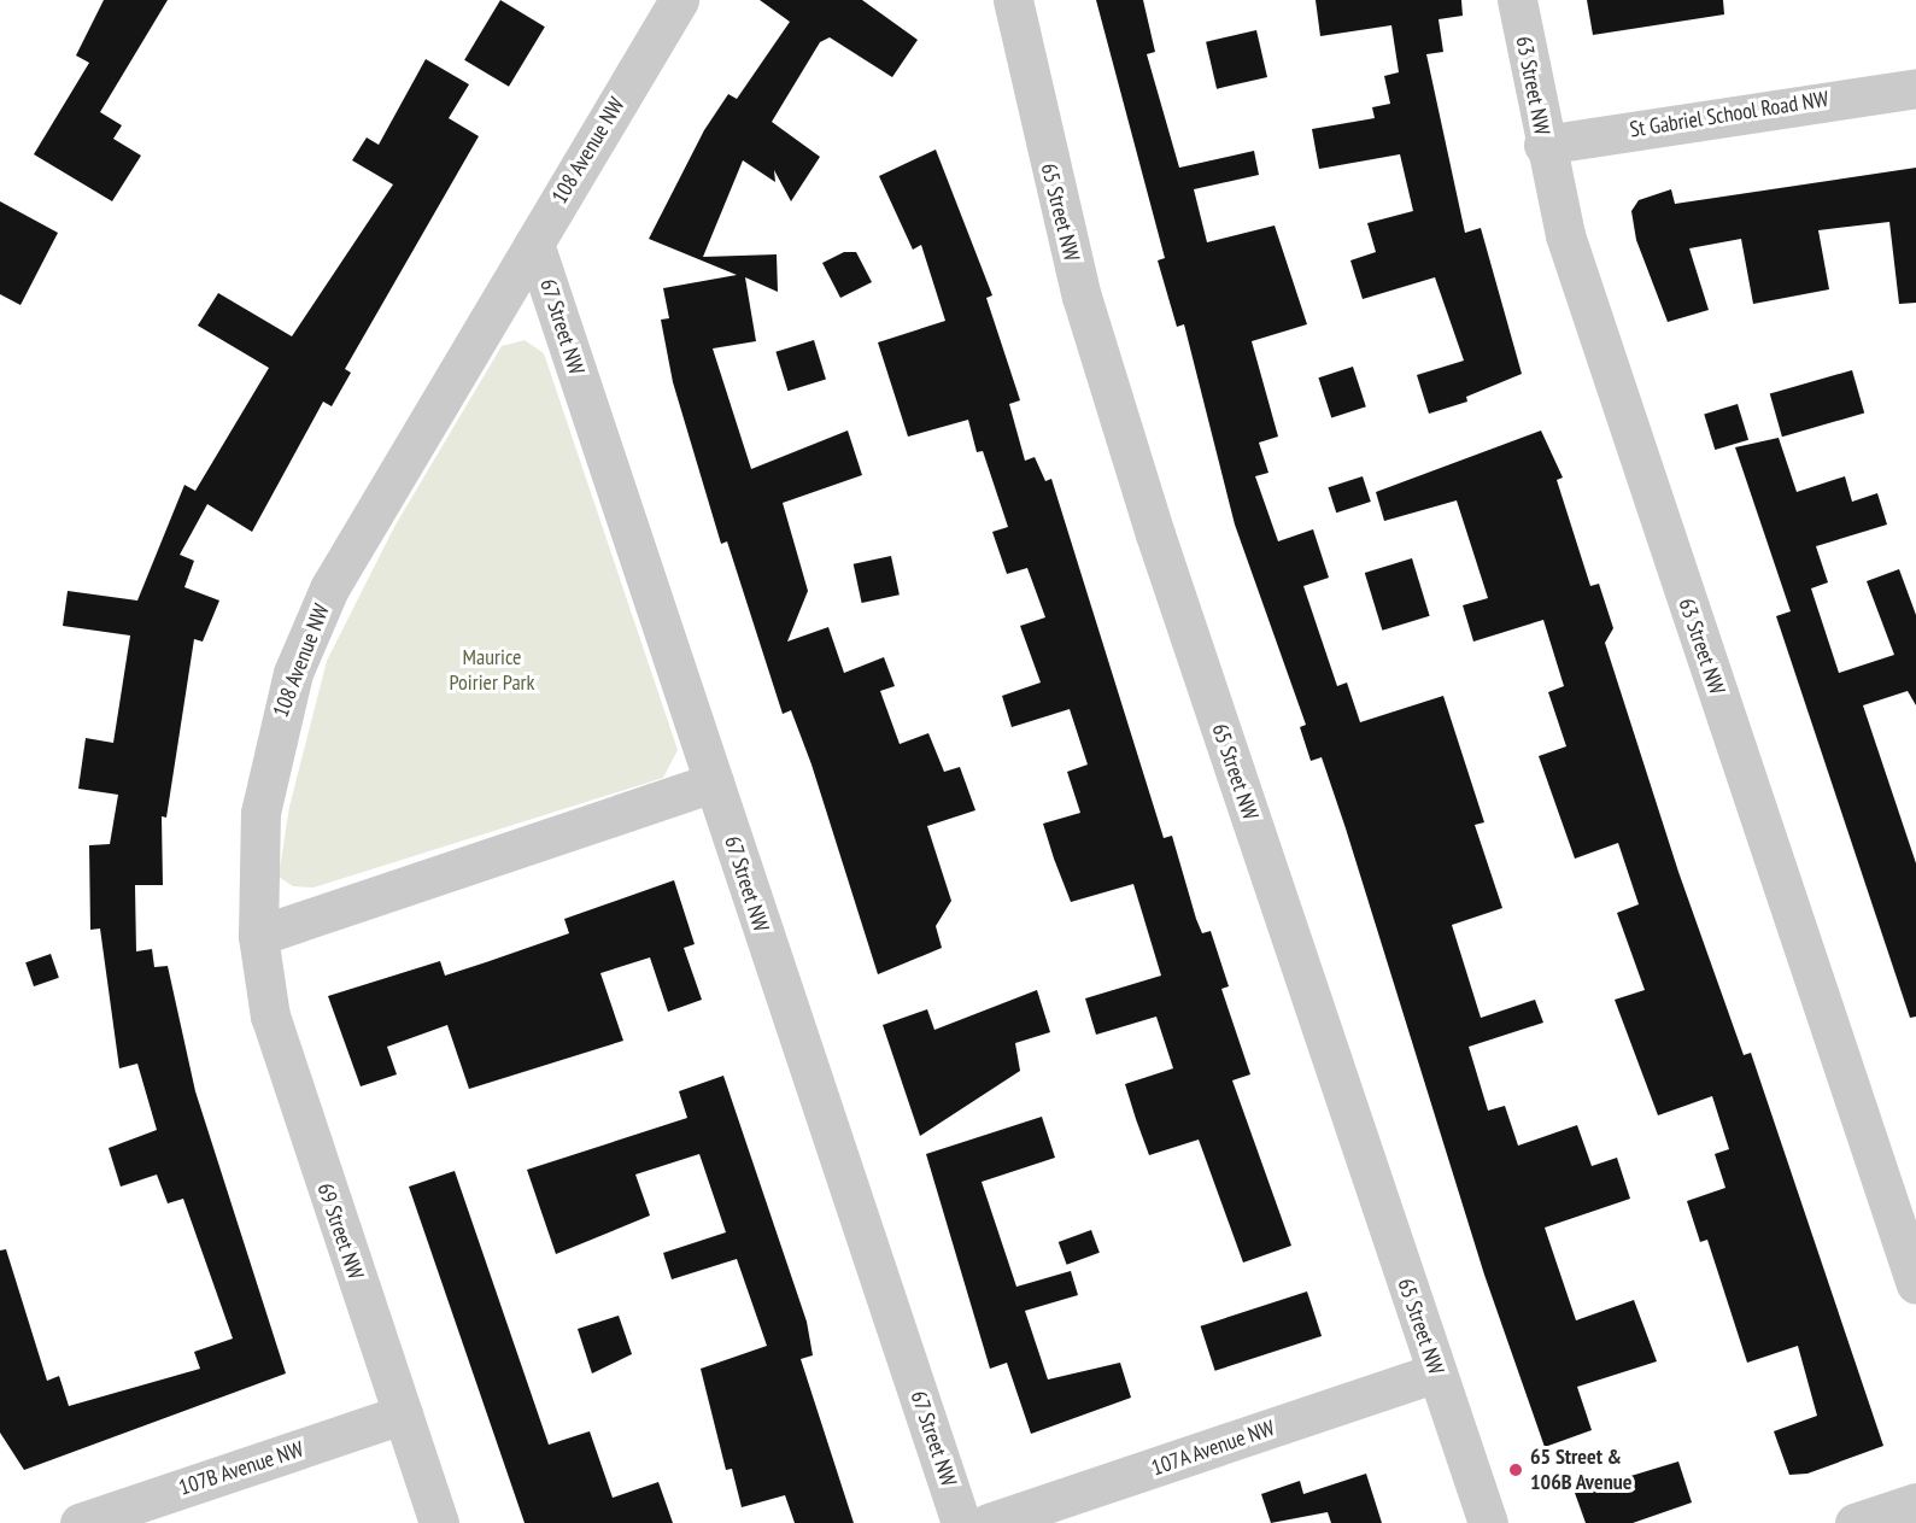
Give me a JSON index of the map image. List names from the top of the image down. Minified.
{"streets":{"street":["63 Street NW","St Gabriel School Road NW","108 Avenue NW","65 Street NW","67 Street NW","69 Street NW","107A Avenue NW","107B Avenue NW"]},"crossings":[["63 Street NW","St Gabriel School Road NW"],["108 Avenue NW","67 Street NW"],["108 Avenue NW","69 Street NW"],["65 Street NW","107A Avenue NW"],["69 Street NW","107B Avenue NW"]],"parks":["Maurice Poirier Park"],"places":["65 Street & 106B Avenue"]}
